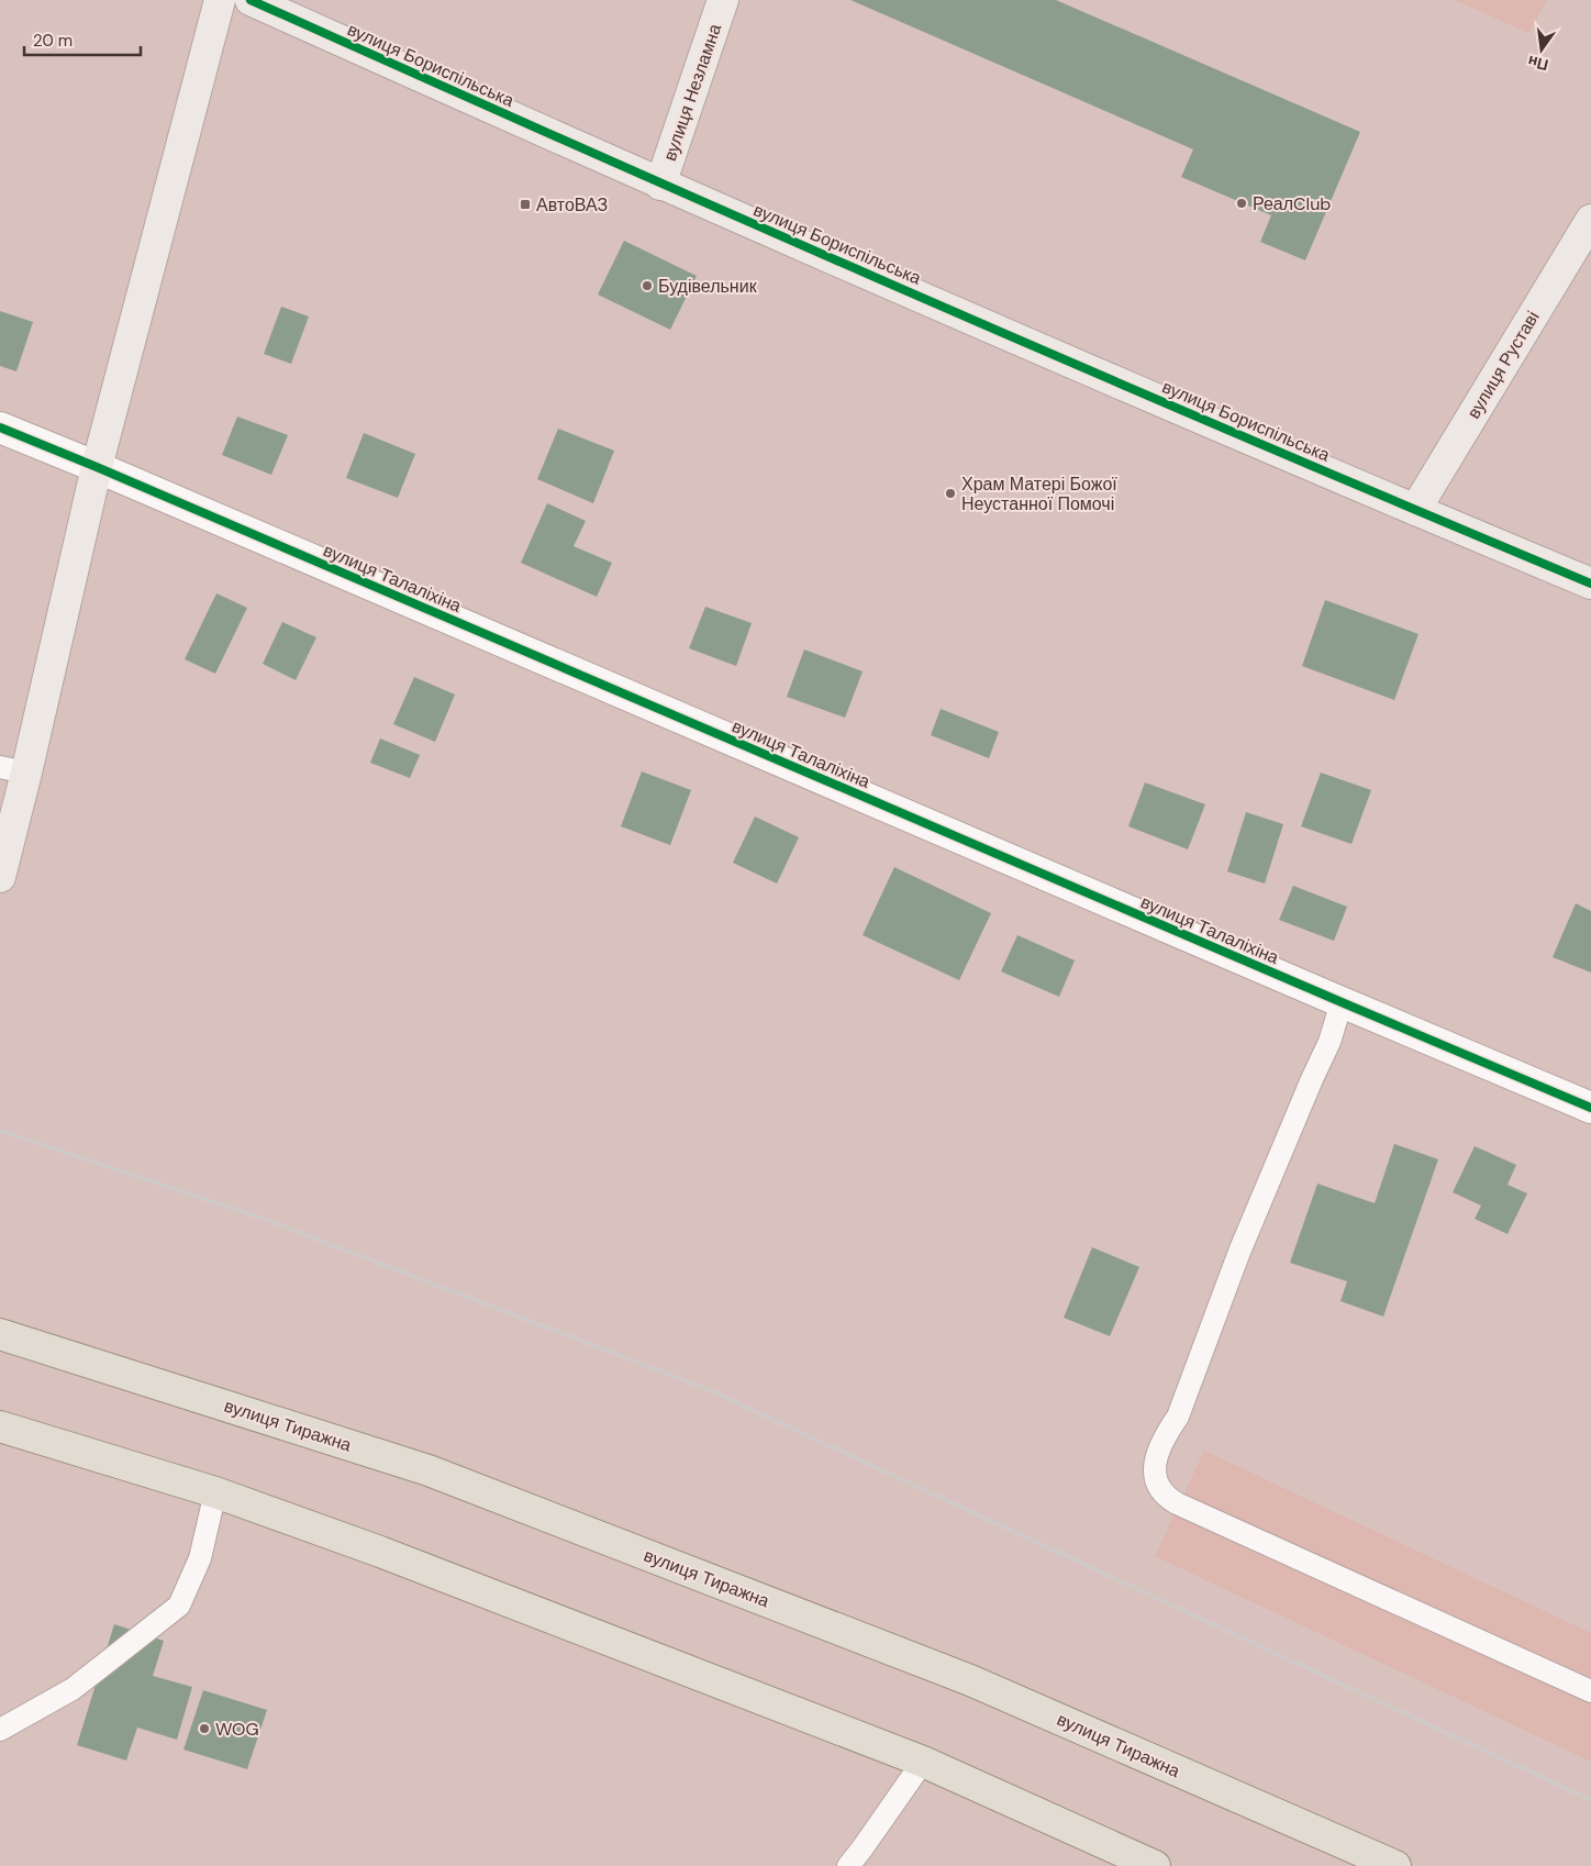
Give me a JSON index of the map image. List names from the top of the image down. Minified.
{"streets":{"main road":["вулиця Тиражна"],"street":["вулиця Бориспільська","вулиця Незламна","вулиця Руставі","вулиця Талаліхіна"]},"crossings":[["вулиця Бориспільська","вулиця Незламна"],["вулиця Бориспільська","вулиця Руставі"]],"places":{"other":["РеалClub","Будівельник","Храм Матері Божої Неустанної Помочі","WOG"],"transit":["АвтоВАЗ"]},"scale_bar":"20 m","north":"bottom"}
